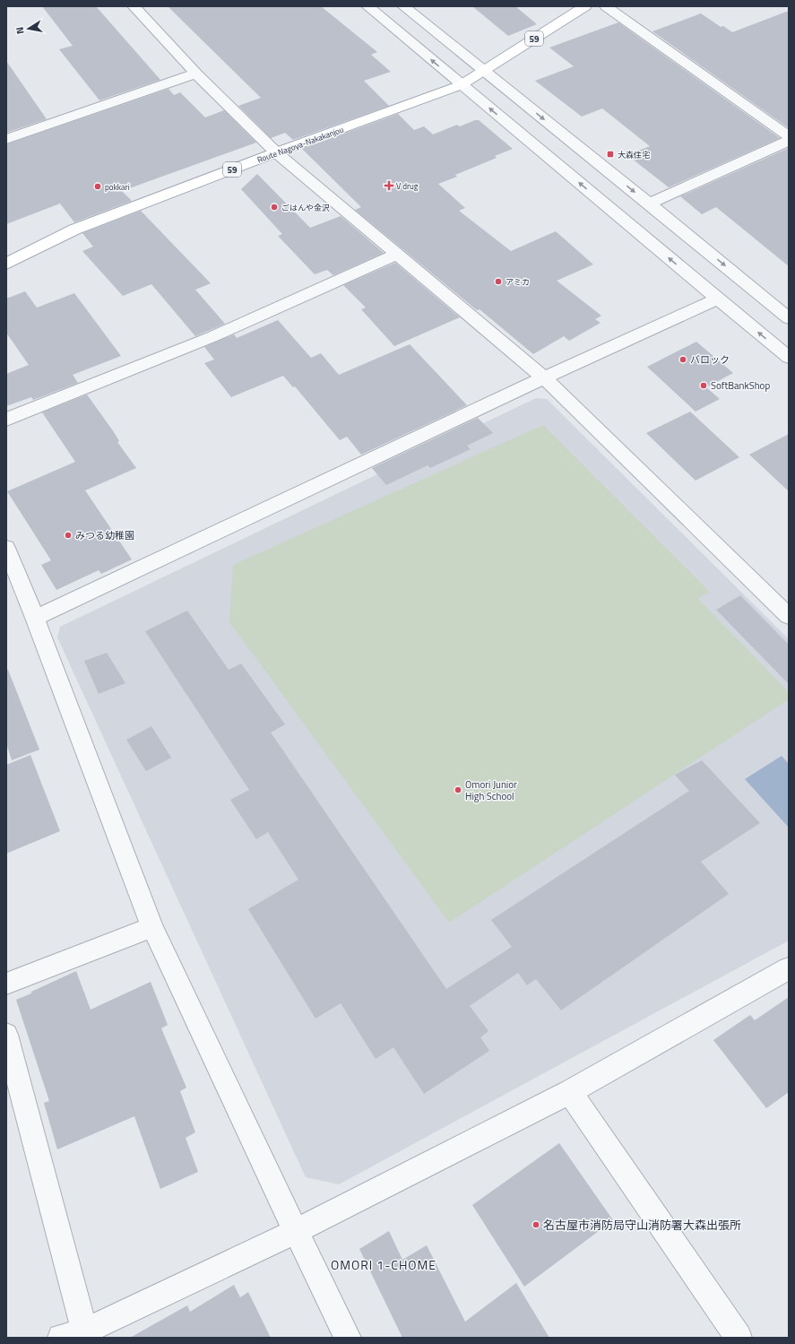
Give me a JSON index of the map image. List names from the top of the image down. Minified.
{"streets":{"main road":["59","Route Nagoya-Nakakanjou"]},"districts":["OMORI 1-CHOME"],"places":{"transit":["大森住宅"],"health":["V drug"],"other":["pokkari","ごはんや金沢","アミカ","バロック","SoftBankShop","みつる幼稚園","Omori Junior High School","名古屋市消防局守山消防署大森出張所"]},"north":"left"}
